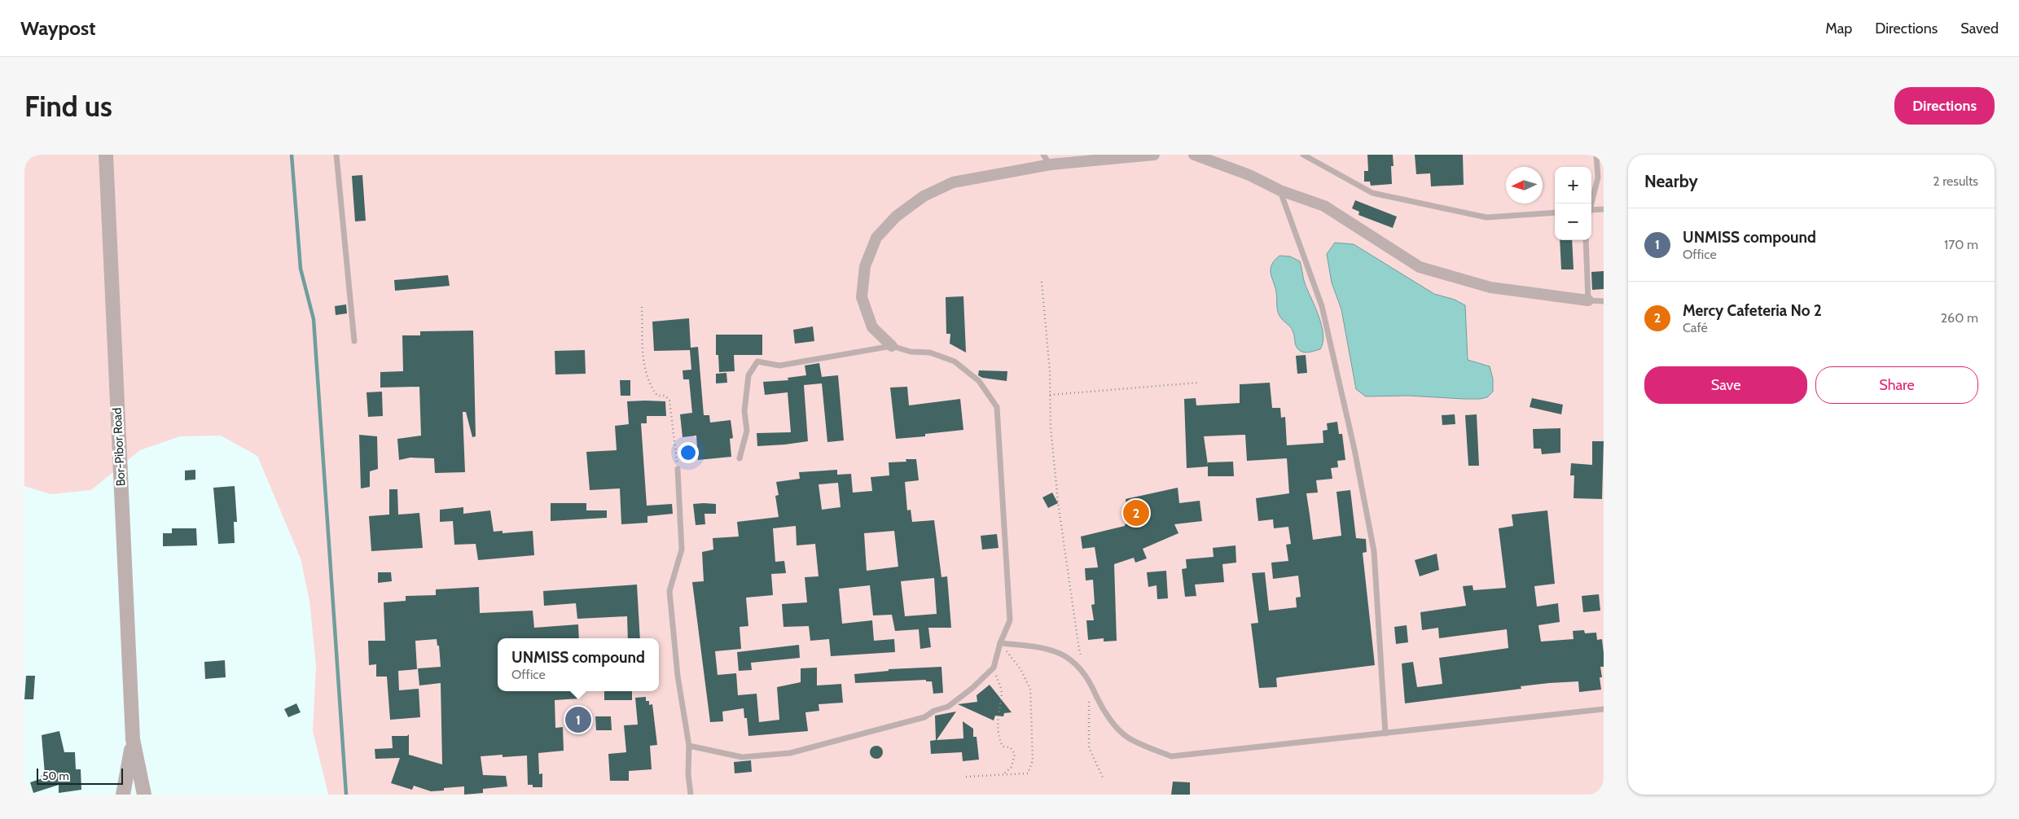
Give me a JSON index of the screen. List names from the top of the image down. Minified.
{"streets":{"street":["Bor-Pibor Road"]},"scale_bar":"50 m","north":"left","page":{"header":"Waypost","nav":["Map","Directions","Saved"],"buttons":["Directions",["Save","Share"]],"title":"Find us","heading":["Nearby","2 results"],"map_buttons":["+","−"],"list":[{"mark":"1","name":"UNMISS compound","note":"Office","value":"170 m"},{"mark":"2","name":"Mercy Cafeteria No 2","note":"Café","value":"260 m"}],"pins":["2","1"],"popup":["UNMISS compound","Office"],"scale":"50 m"}}
